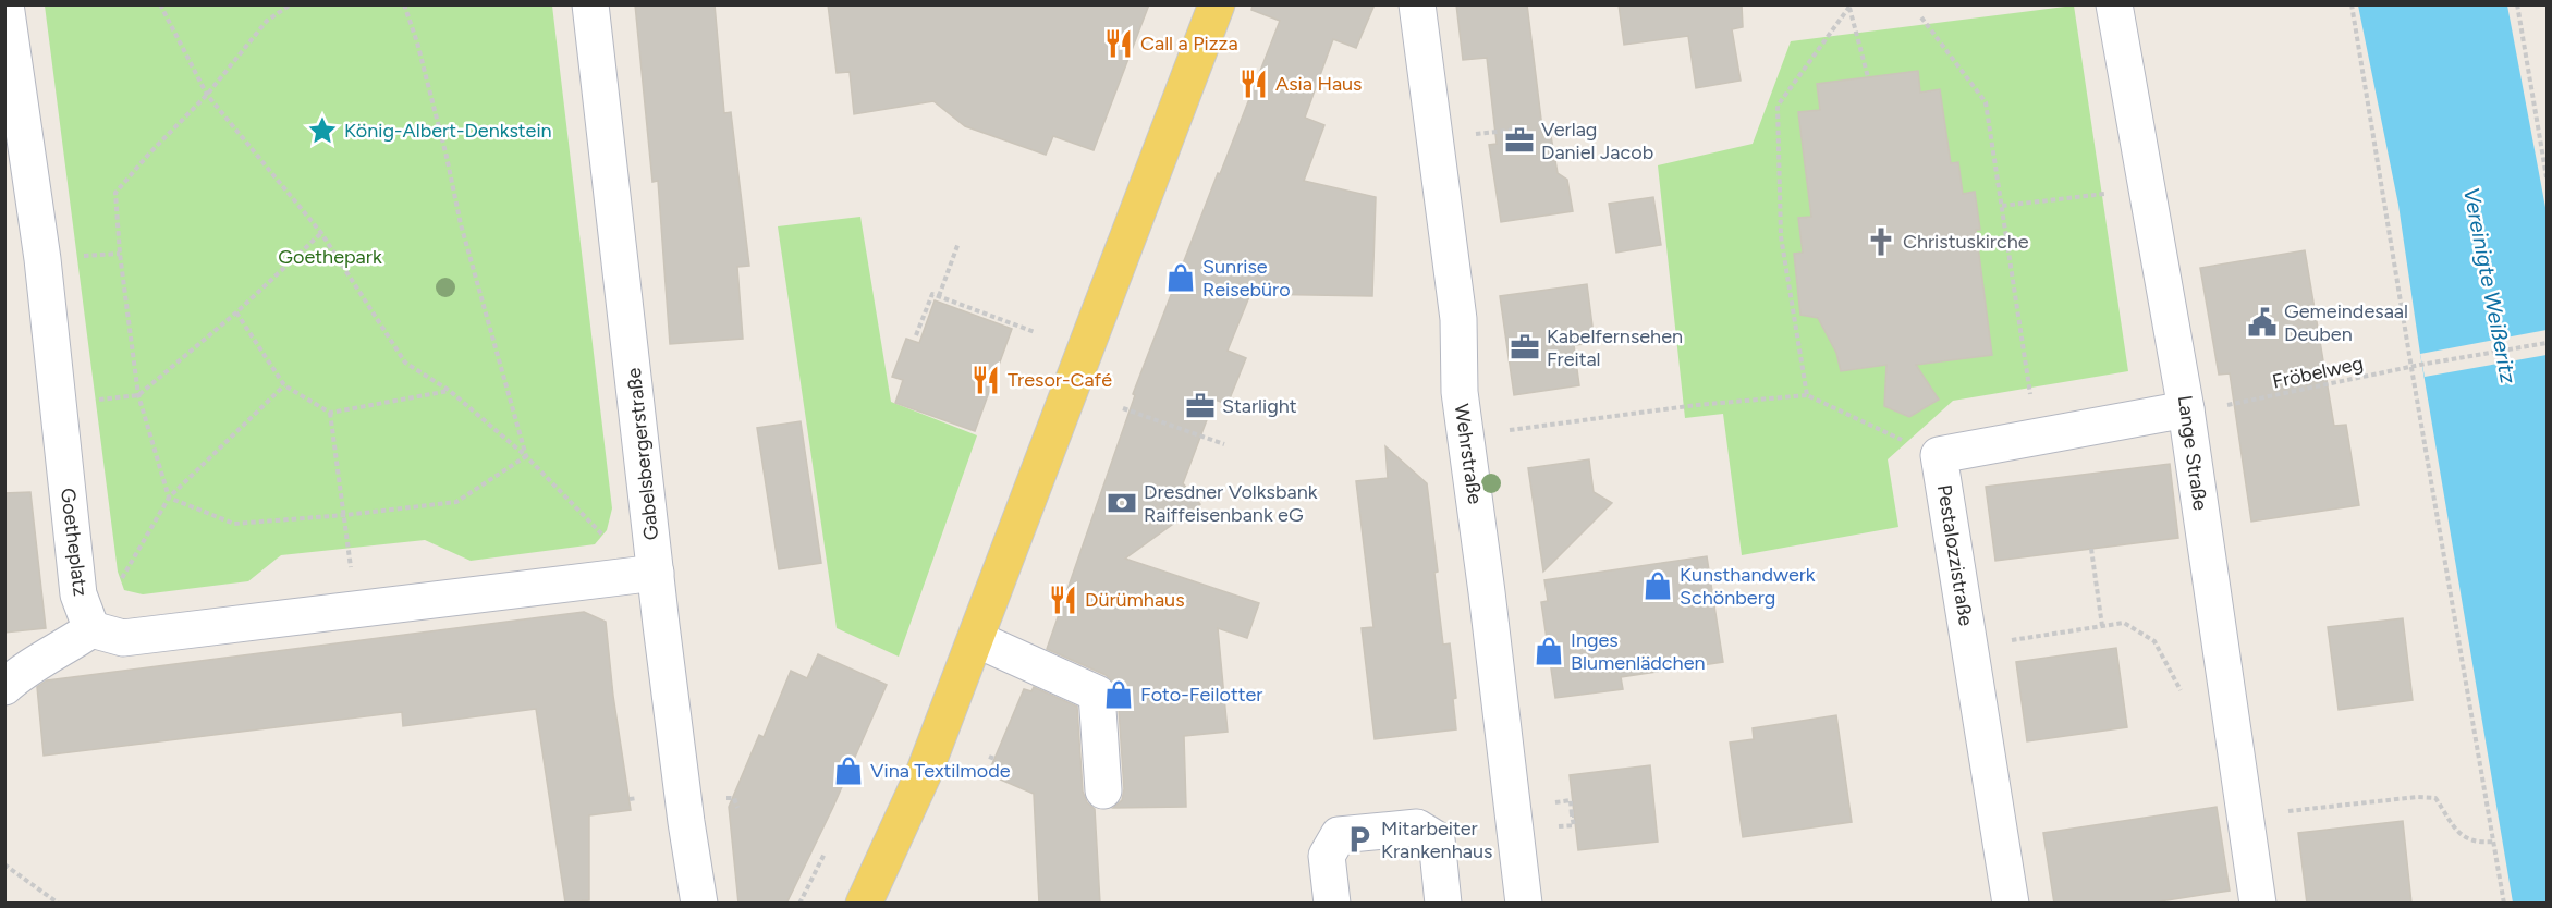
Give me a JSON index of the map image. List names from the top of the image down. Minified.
{"streets":{"street":["Lange Straße","Gabelsbergerstraße","Wehrstraße","Goetheplatz","Pestalozzistraße"],"path":["Fröbelweg"]},"crossings":[["Lange Straße","Pestalozzistraße"]],"water":["Vereinigte Weißeritz"],"parks":["Goethepark"],"places":{"restaurant":["Call a Pizza","Asia Haus","Tresor-Café","Dürümhaus"],"place":["König-Albert-Denkstein"],"office":["Verlag Daniel Jacob","Kabelfernsehen Freital","Starlight"],"church":["Christuskirche"],"shop":["Sunrise Reisebüro","Kunsthandwerk Schönberg","Inges Blumenlädchen","Foto-Feilotter","Vina Textilmode"],"public building":["Gemeindesaal Deuben"],"bank":["Dresdner Volksbank Raiffeisenbank eG"],"parking":["Mitarbeiter Krankenhaus"]}}
